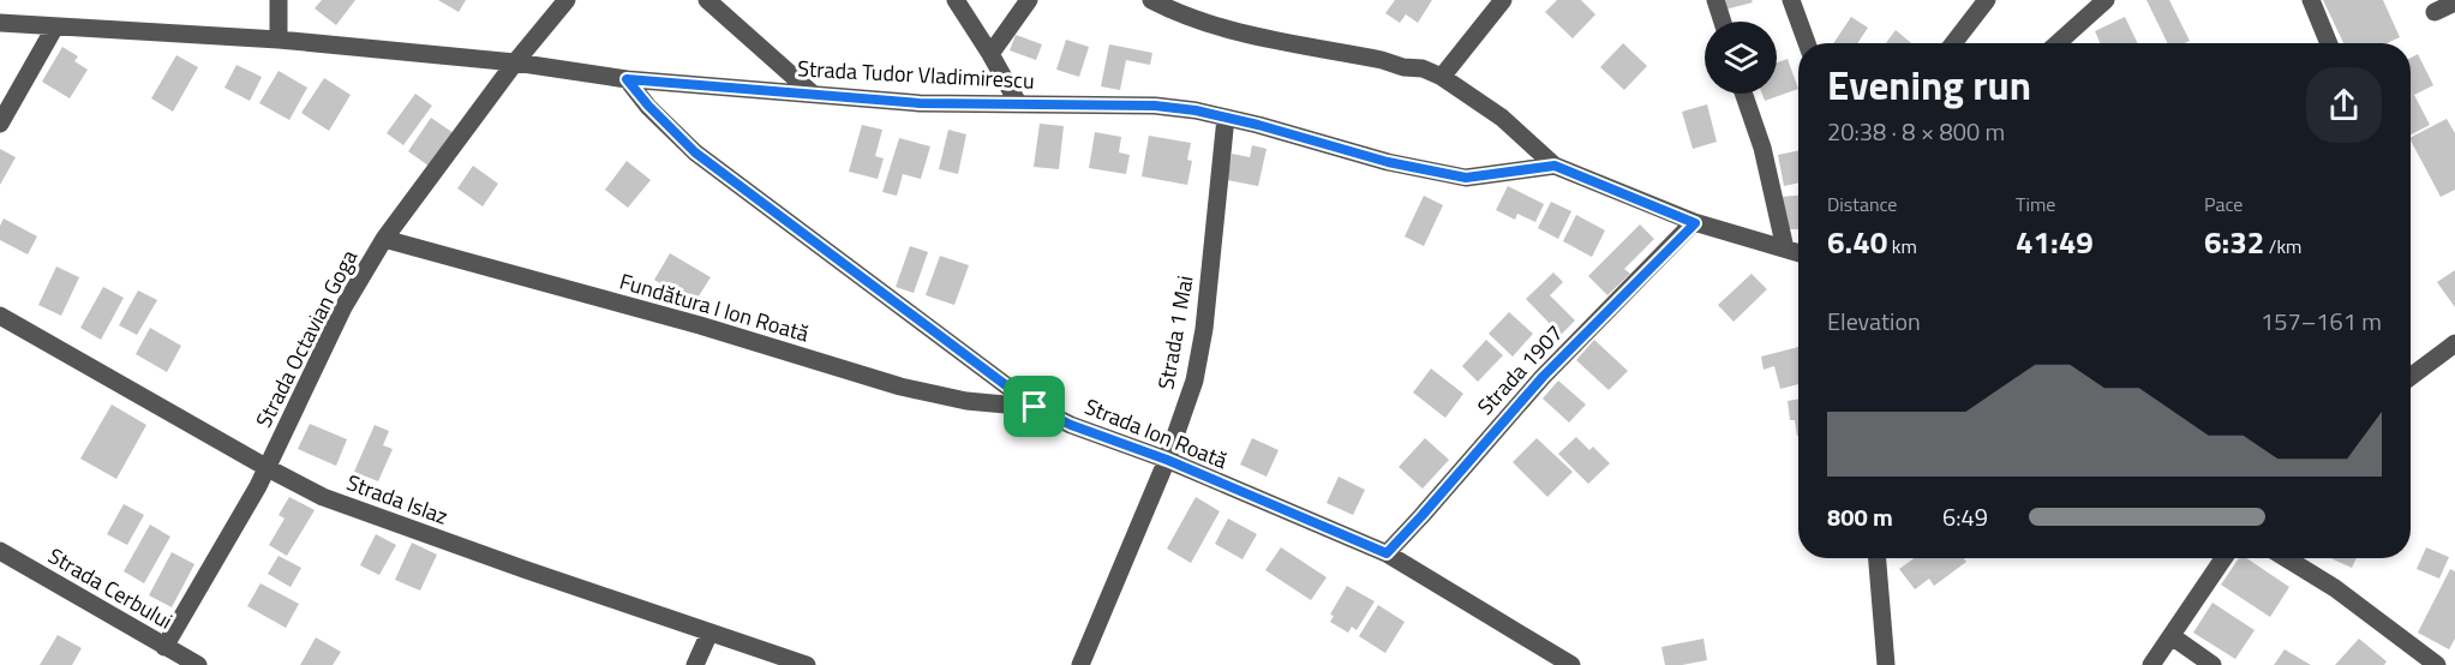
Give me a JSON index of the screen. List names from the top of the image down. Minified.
{"streets":{"street":["Strada Tudor Vladimirescu","Fundătura I Ion Roată","Strada 1 Mai","Strada Octavian Goga","Strada 1907","Strada Ion Roată","Strada Islaz","Strada Cerbului"]},"crossings":[["Strada Tudor Vladimirescu","Strada 1 Mai"],["Strada Tudor Vladimirescu","Strada Octavian Goga"],["Strada Tudor Vladimirescu","Strada Ion Roată"],["Fundătura I Ion Roată","Strada Octavian Goga"],["Fundătura I Ion Roată","Strada Ion Roată"],["Strada 1 Mai","Strada Ion Roată"],["Strada Octavian Goga","Strada Islaz"],["Strada Octavian Goga","Strada Cerbului"],["Strada 1907","Strada Ion Roată"]],"page":{"heading":["Evening run","20:38 · 8 × 800 m"],"stats":[["Distance","6.40 km"],["Time","41:49"],["Pace","6:32 /km"]],"chart":["Elevation","157–161 m"],"list":[{"name":"800 m","note":"6:49"}]}}
